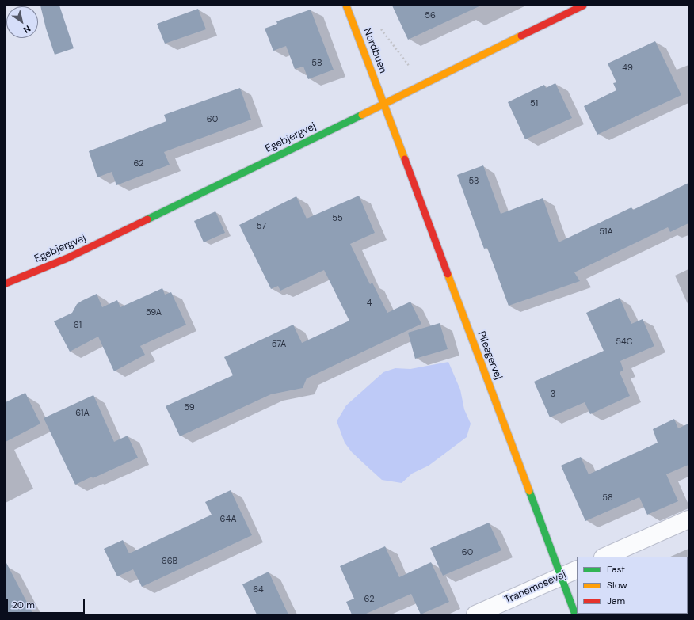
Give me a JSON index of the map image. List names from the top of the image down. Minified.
{"streets":{"street":["Nordbuen","Egebjergvej","Pileagervej","Tranemosevej"]},"crossings":[["Nordbuen","Egebjergvej"],["Nordbuen","Pileagervej"],["Egebjergvej","Pileagervej"],["Pileagervej","Tranemosevej"]],"house_numbers":["56","58","49","51","60","62","53","55","57","51A","4","59A","61","54C","57A","3","59","61A","58","64A","60","66B","64","62"],"legend":["Fast","Slow","Jam"],"scale_bar":"20 m","north":"bottom right"}
